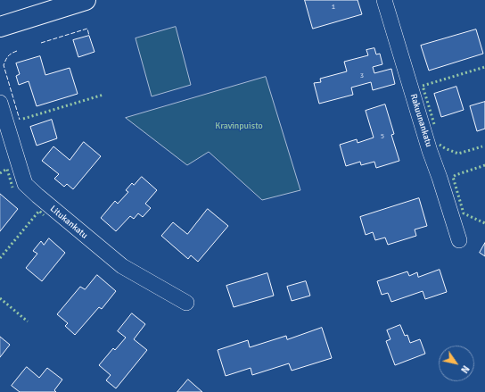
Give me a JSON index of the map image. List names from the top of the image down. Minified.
{"streets":{"street":["Rakuunankatu","Litukankatu"]},"parks":["Kravinpuisto"],"house_numbers":["1","3","5"],"north":"bottom right"}
